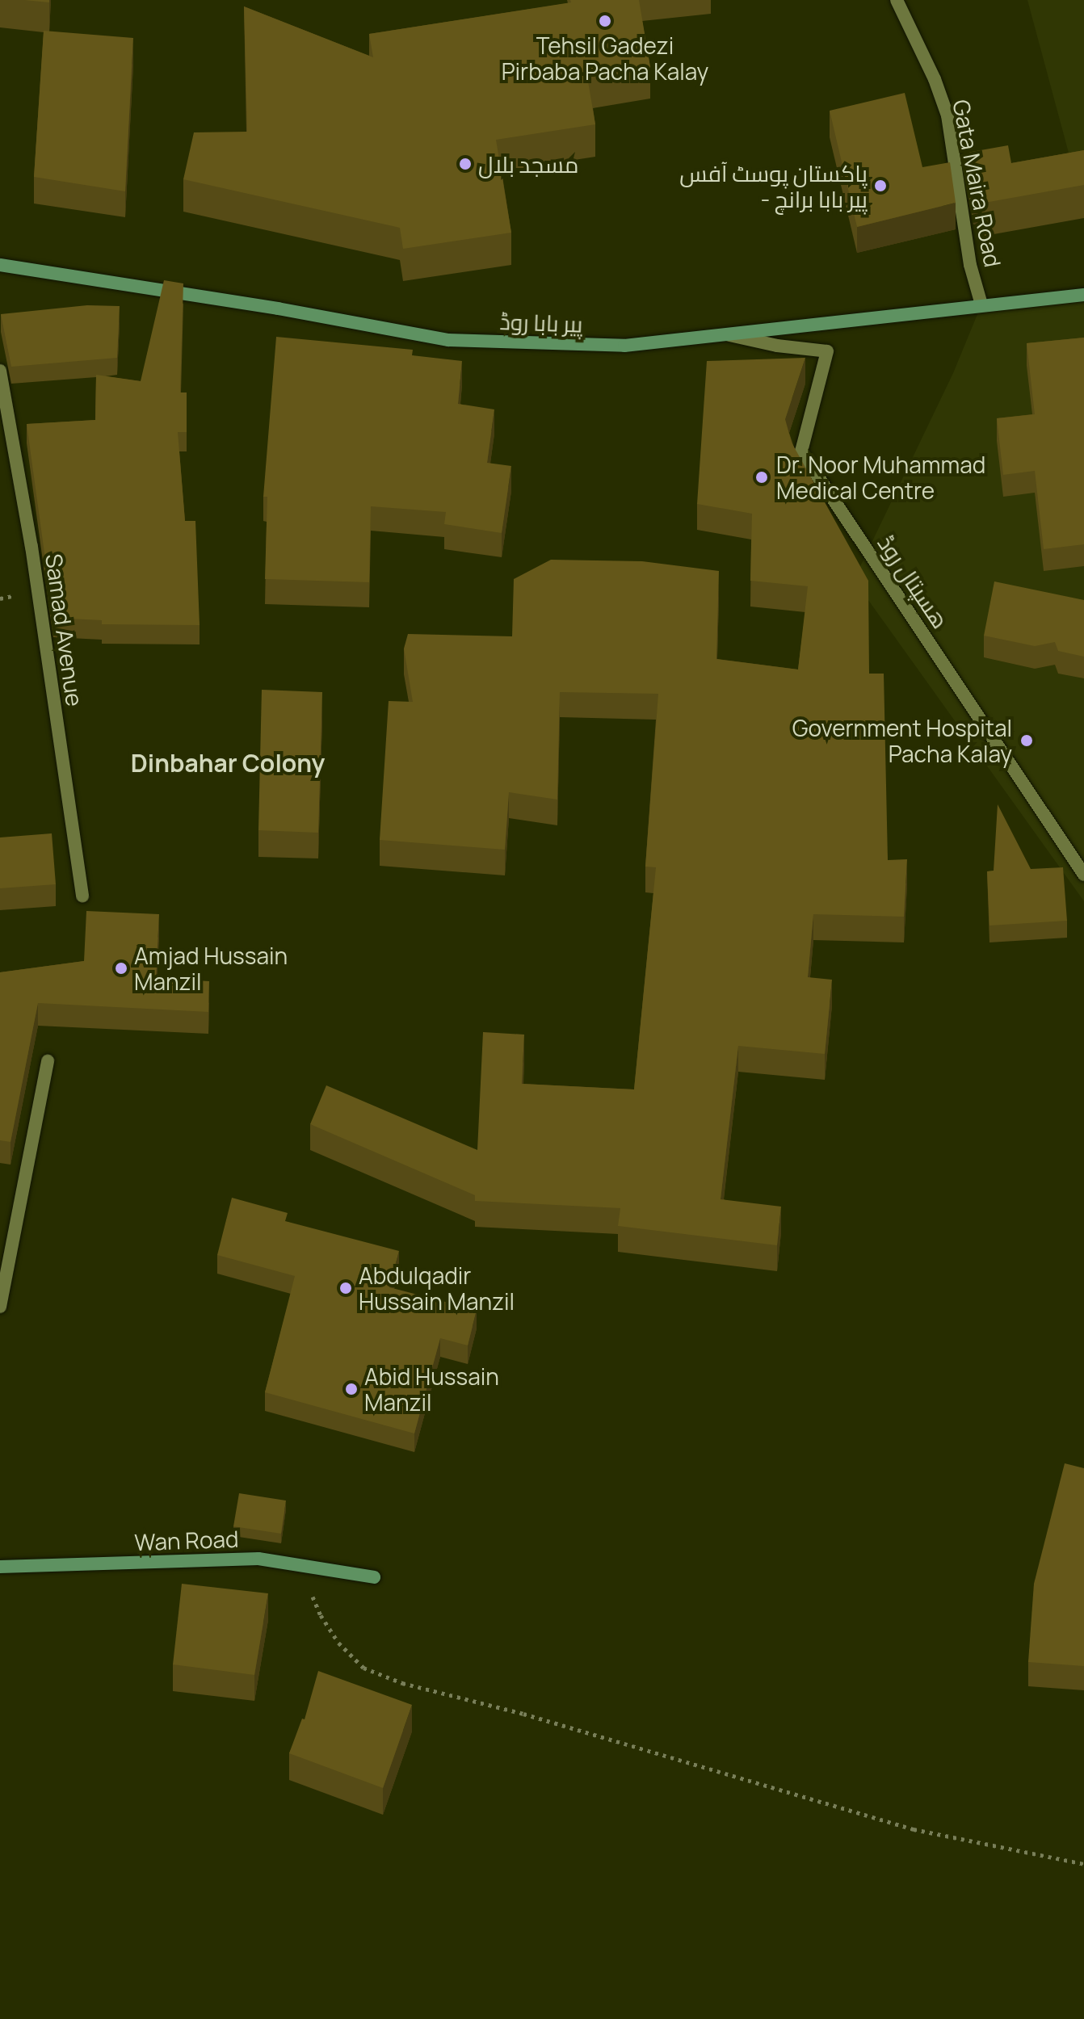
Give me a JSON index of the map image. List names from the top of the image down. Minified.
{"streets":{"main road":["پیر بابا روڈ","Wan Road"],"street":["Gata Maira Road","ھسپتال روڈ","Samad Avenue"]},"crossings":[["Gata Maira Road","پیر بابا روڈ"],["پیر بابا روڈ","ھسپتال روڈ"]],"districts":["Dinbahar Colony"],"places":["Tehsil Gadezi Pirbaba Pacha Kalay","مسجد بلال","پاکستان پوسٹ آفس - پیر بابا برانچ","Dr. Noor Muhammad Medical Centre","Government Hospital Pacha Kalay","Amjad Hussain Manzil","Abdulqadir Hussain Manzil","Abid Hussain Manzil"]}
